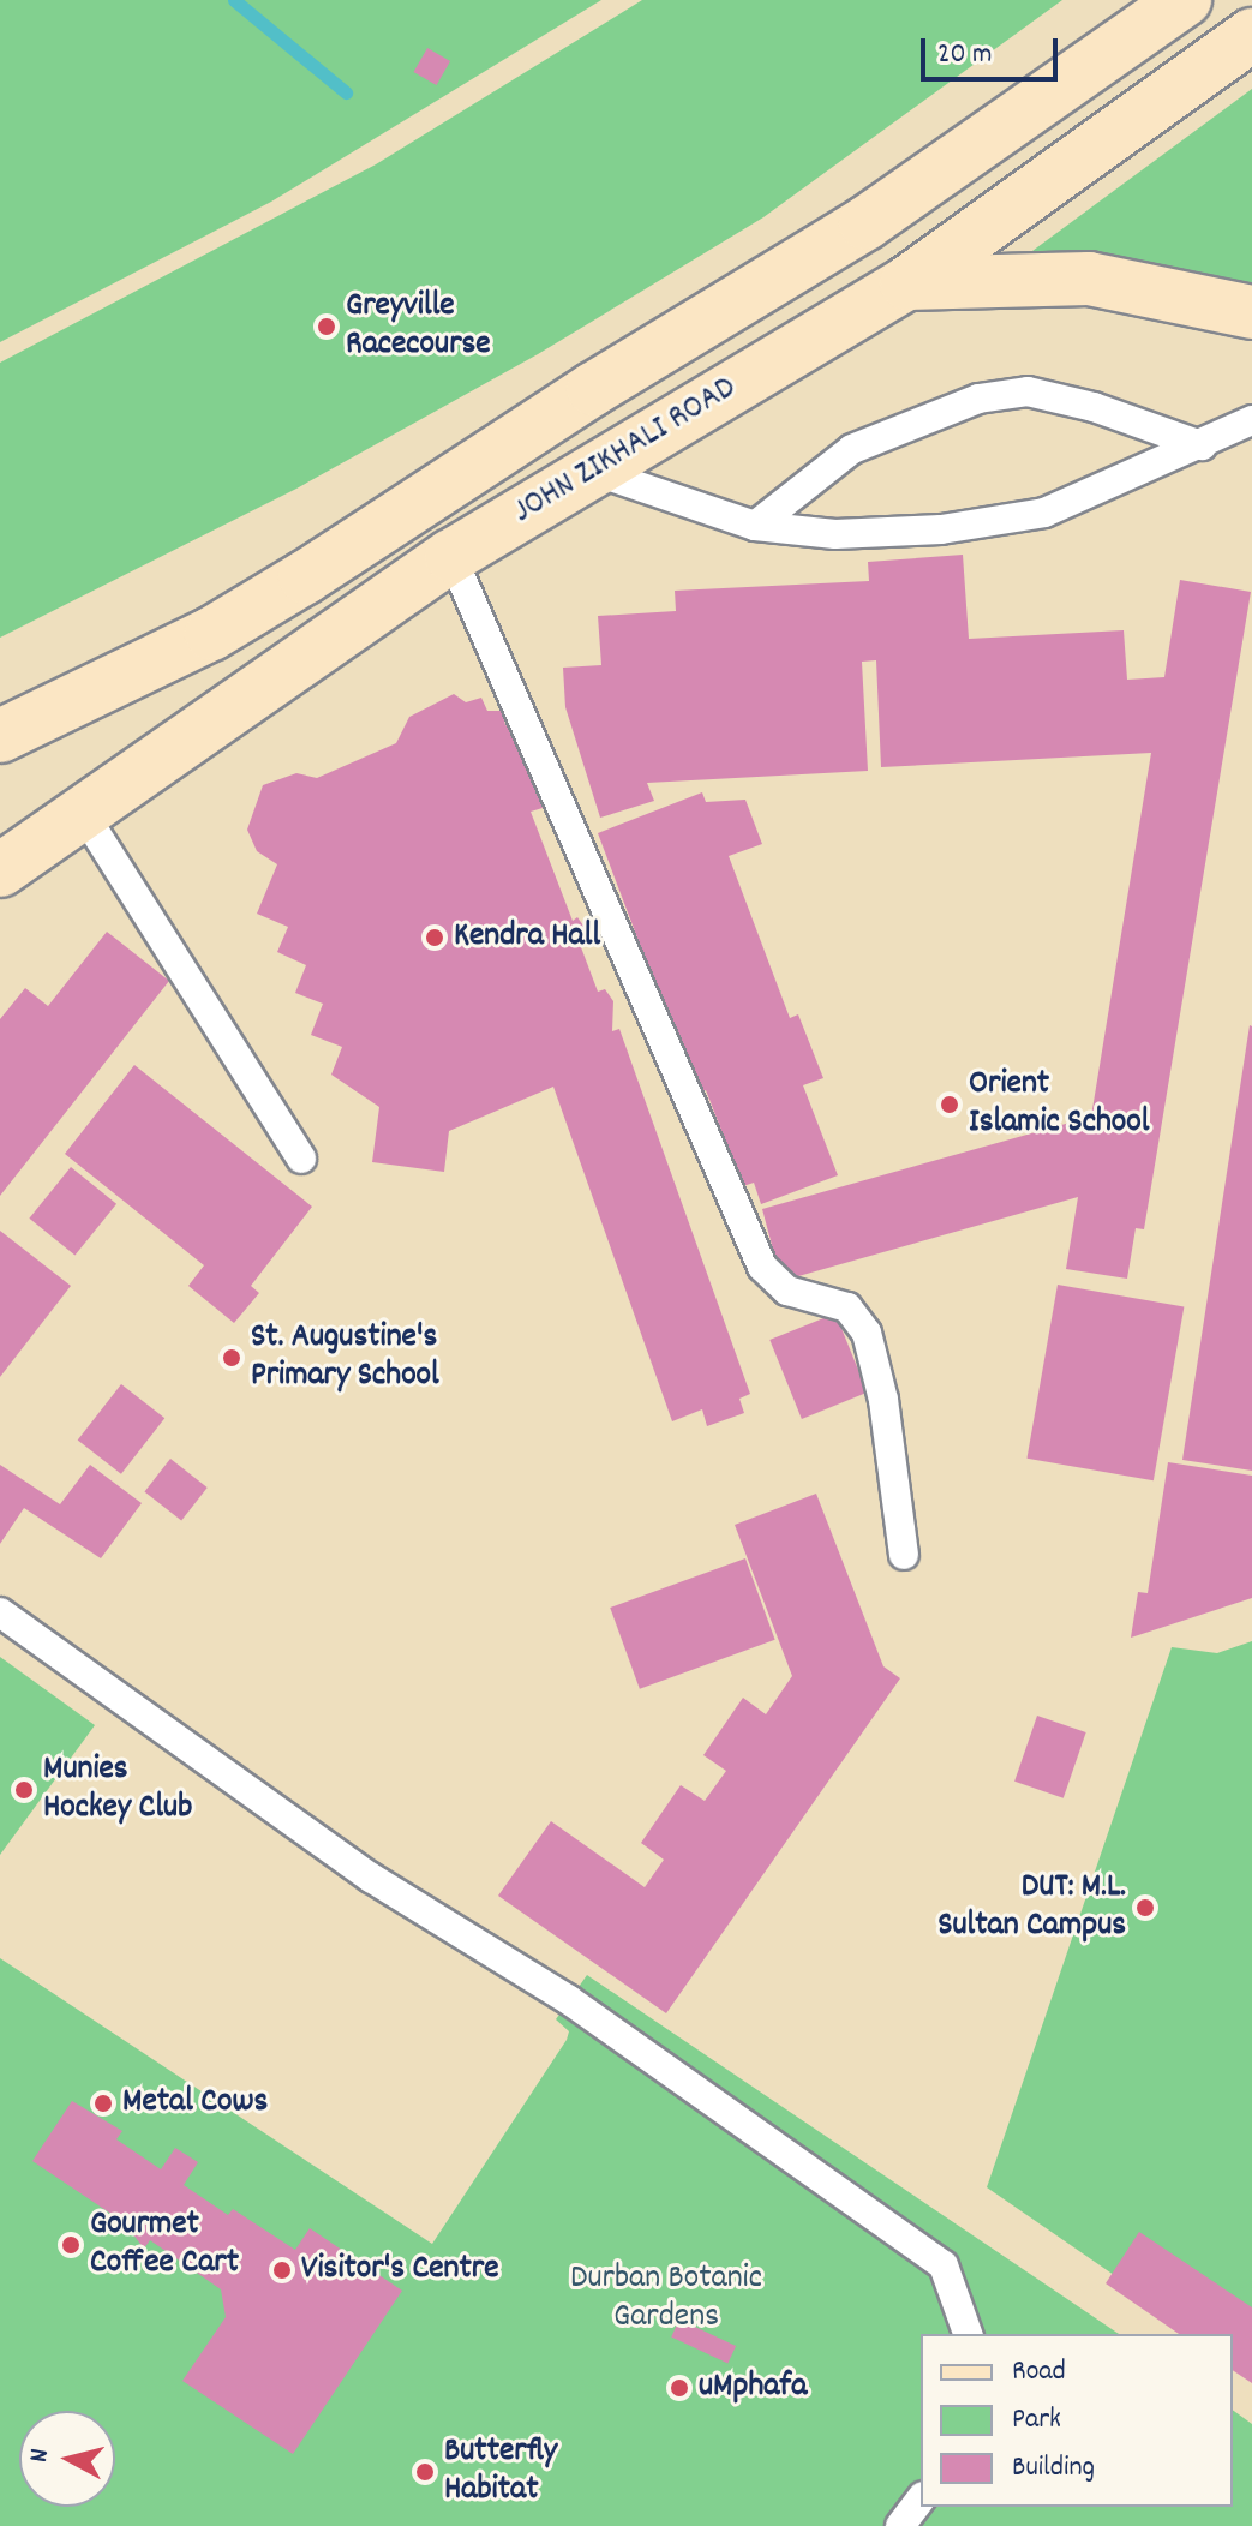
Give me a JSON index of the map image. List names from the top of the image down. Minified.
{"streets":{"main road":["JOHN ZIKHALI ROAD"]},"parks":["Durban Botanic Gardens"],"places":["Greyville Racecourse","Kendra Hall","Orient Islamic School","St. Augustine's Primary School","Munies Hockey Club","DUT: M.L. Sultan Campus","Metal Cows","Gourmet Coffee Cart","Visitor's Centre","uMphafa","Butterfly Habitat"],"legend":["Road","Park","Building"],"scale_bar":"20 m","north":"left"}
